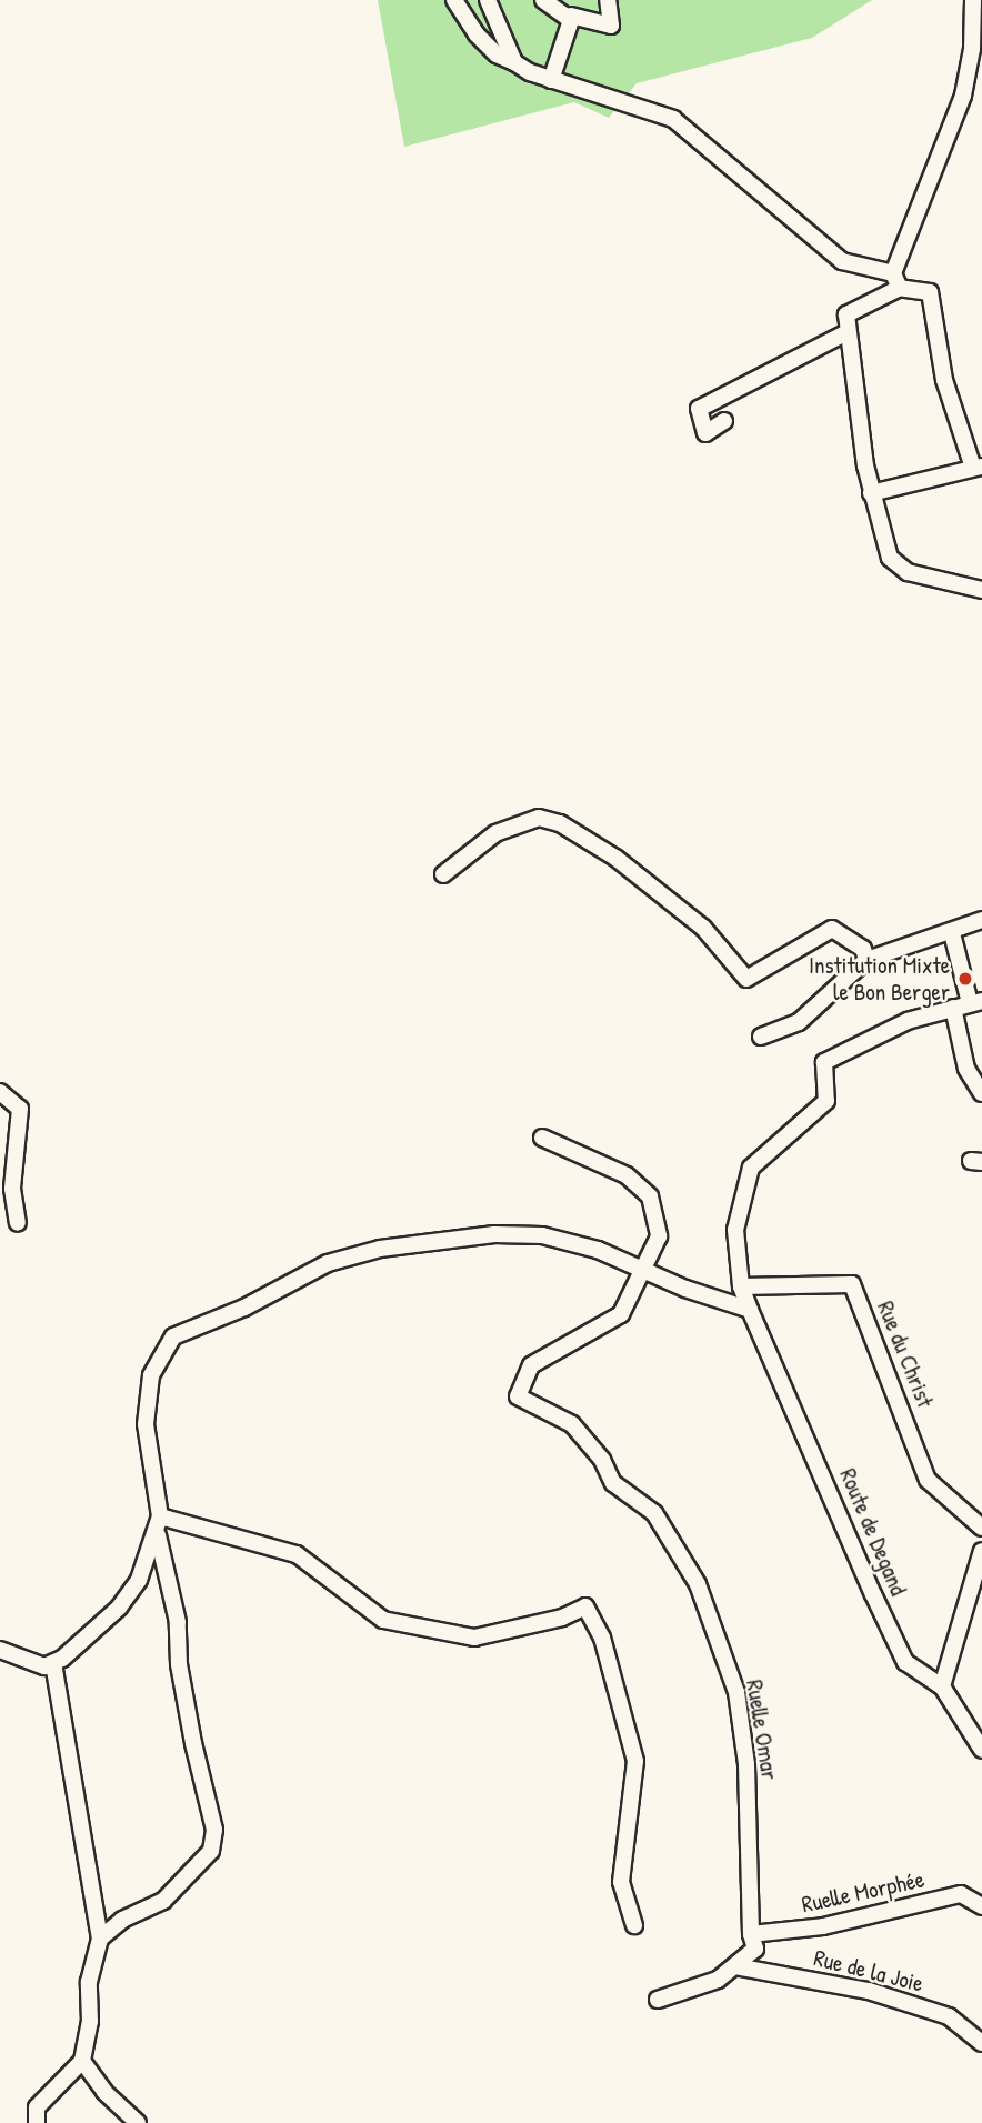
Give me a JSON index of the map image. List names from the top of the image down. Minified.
{"streets":{"street":["Rue du Christ","Route de Degand","Ruelle Omar","Ruelle Morphée","Rue de la Joie"]},"crossings":[["Rue du Christ","Route de Degand"],["Ruelle Omar","Ruelle Morphée"],["Ruelle Omar","Rue de la Joie"]],"places":["Institution Mixte le Bon Berger"]}
